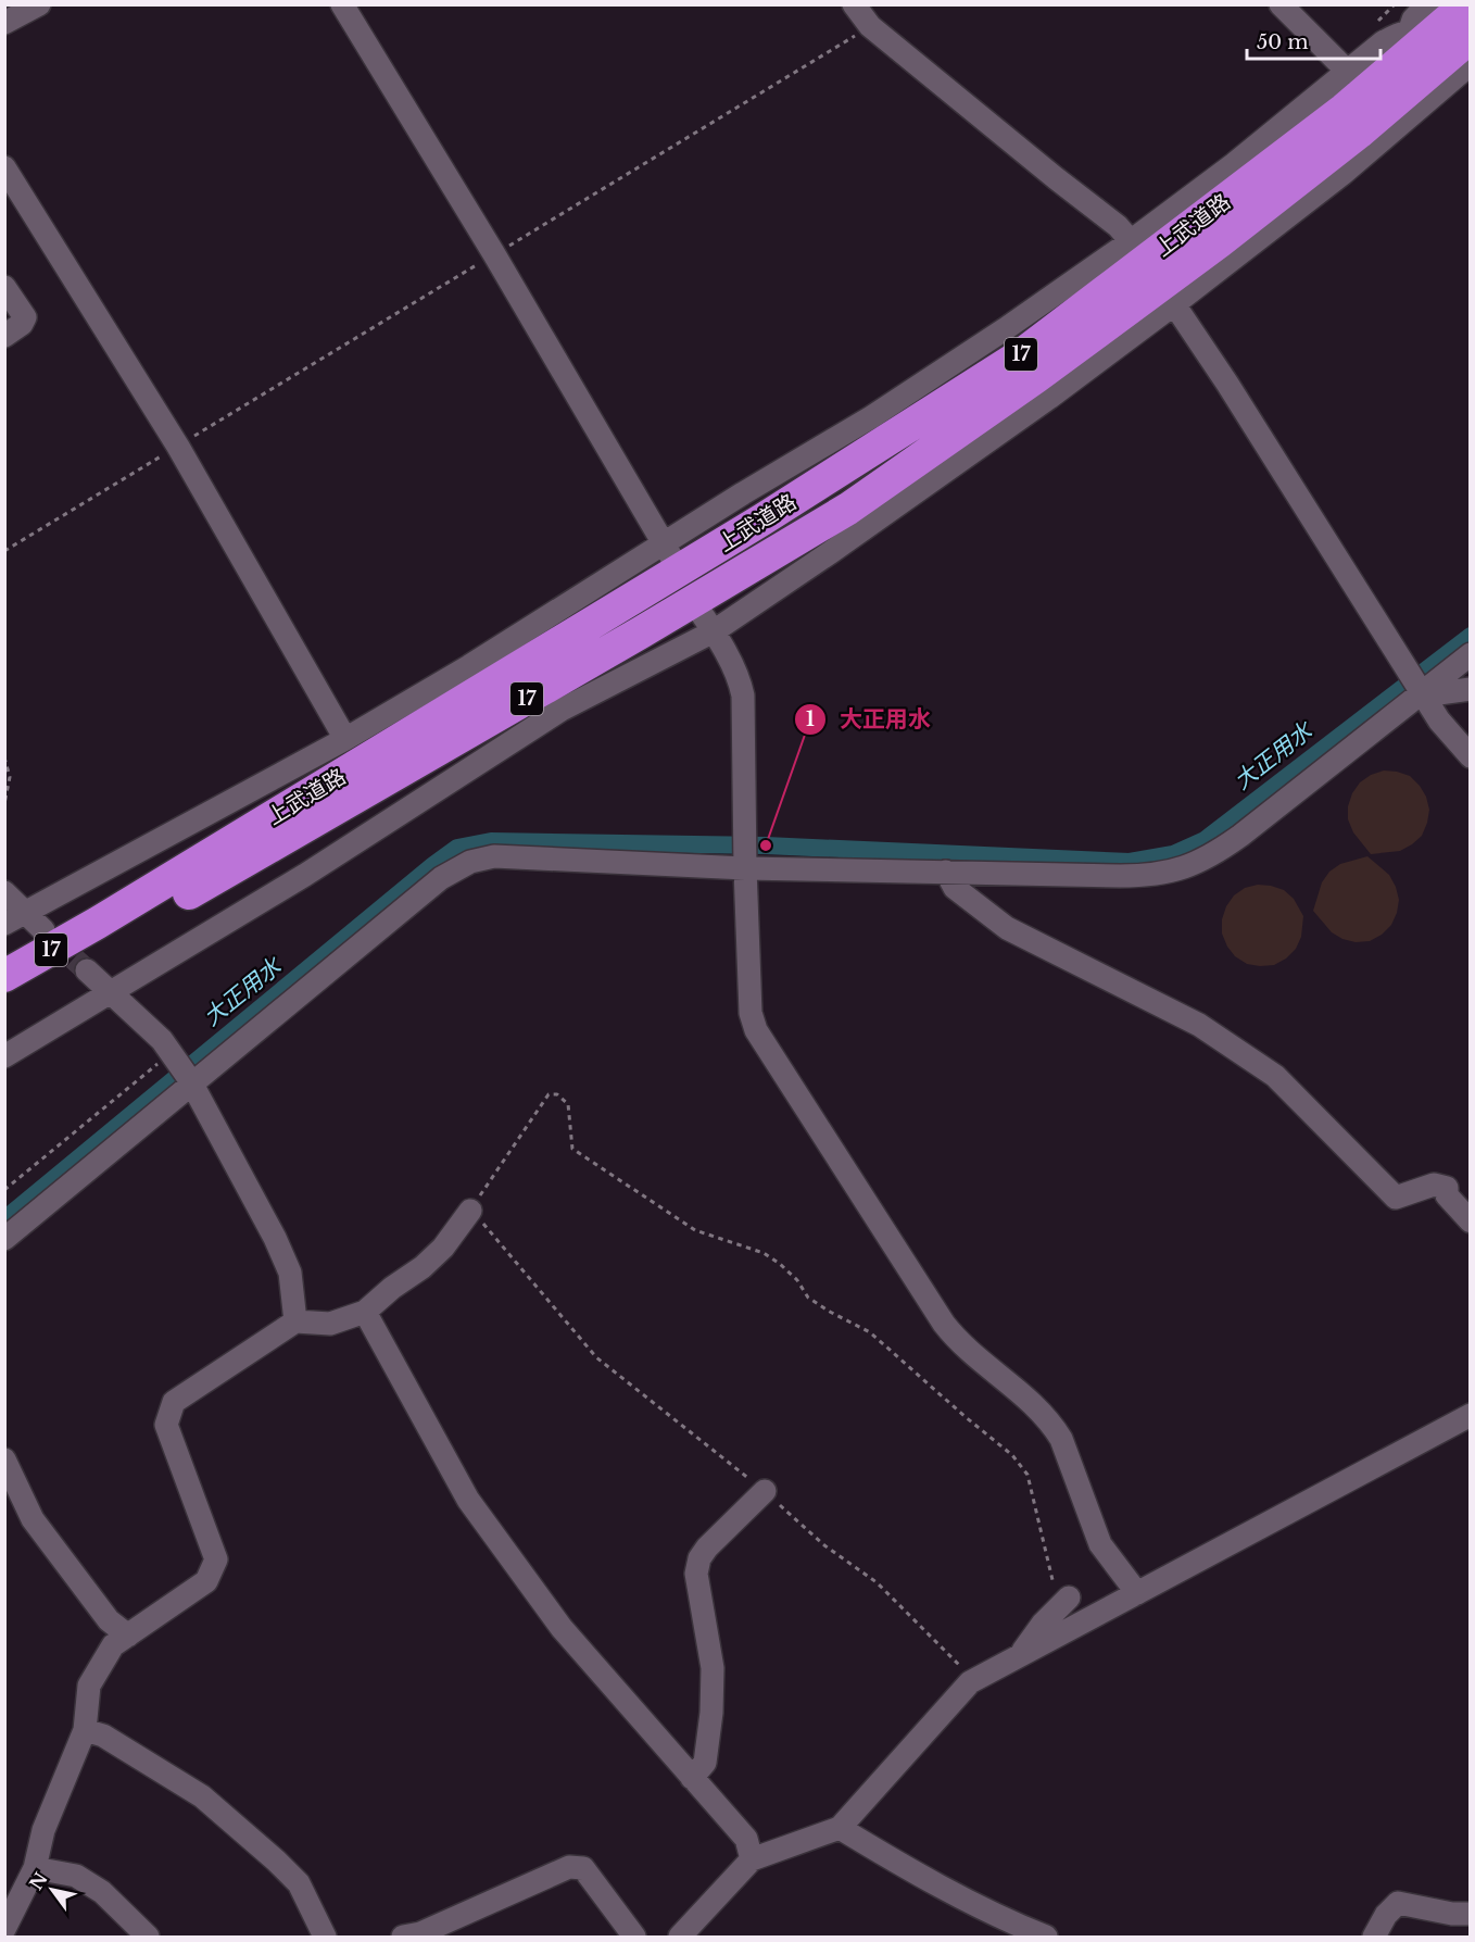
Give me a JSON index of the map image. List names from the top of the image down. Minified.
{"streets":{"highway":["上武道路","17"]},"water":["大正用水"],"places":["大正用水"],"scale_bar":"50 m","north":"top left"}
